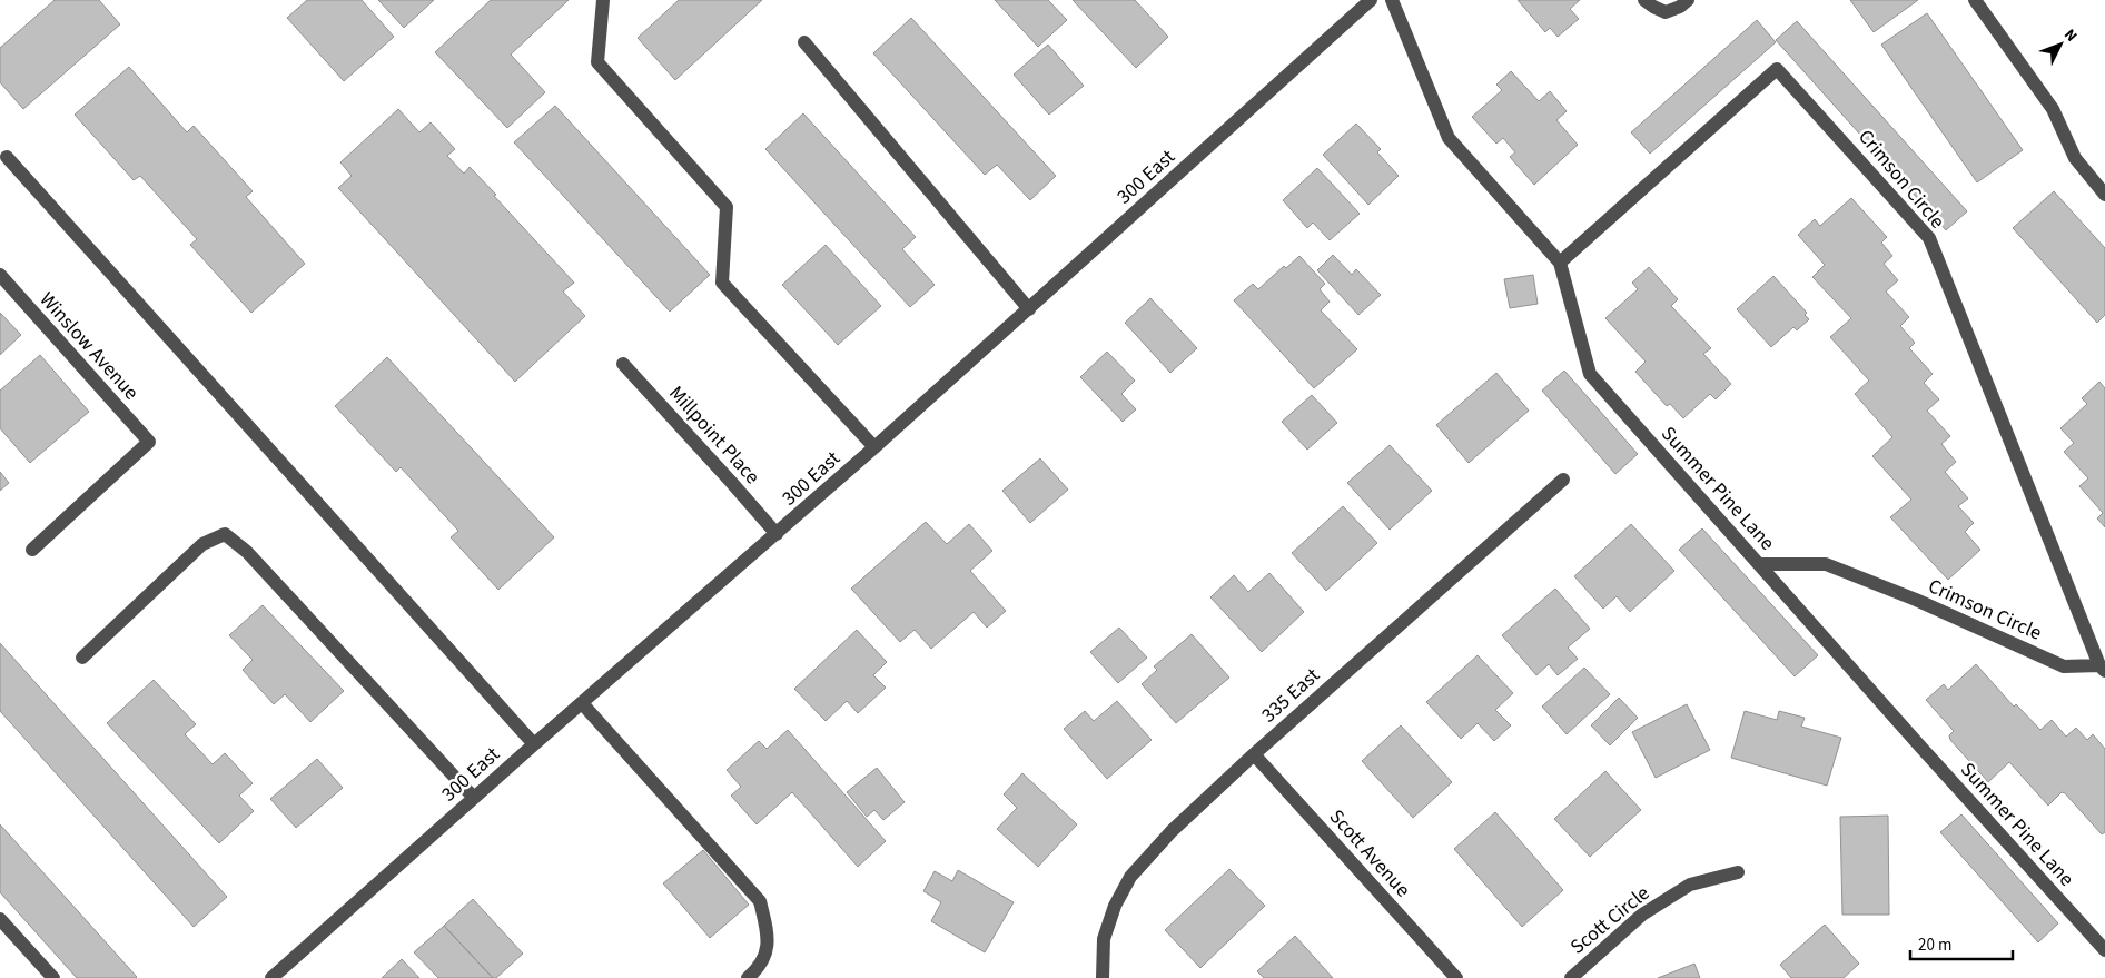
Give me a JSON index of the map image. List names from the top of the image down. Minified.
{"streets":{"street":["300 East","Crimson Circle","Winslow Avenue","Millpoint Place","Summer Pine Lane","335 East","Scott Avenue","Scott Circle"]},"crossings":[["300 East","Millpoint Place"],["Crimson Circle","Summer Pine Lane"],["335 East","Scott Avenue"]],"scale_bar":"20 m","north":"top right"}
